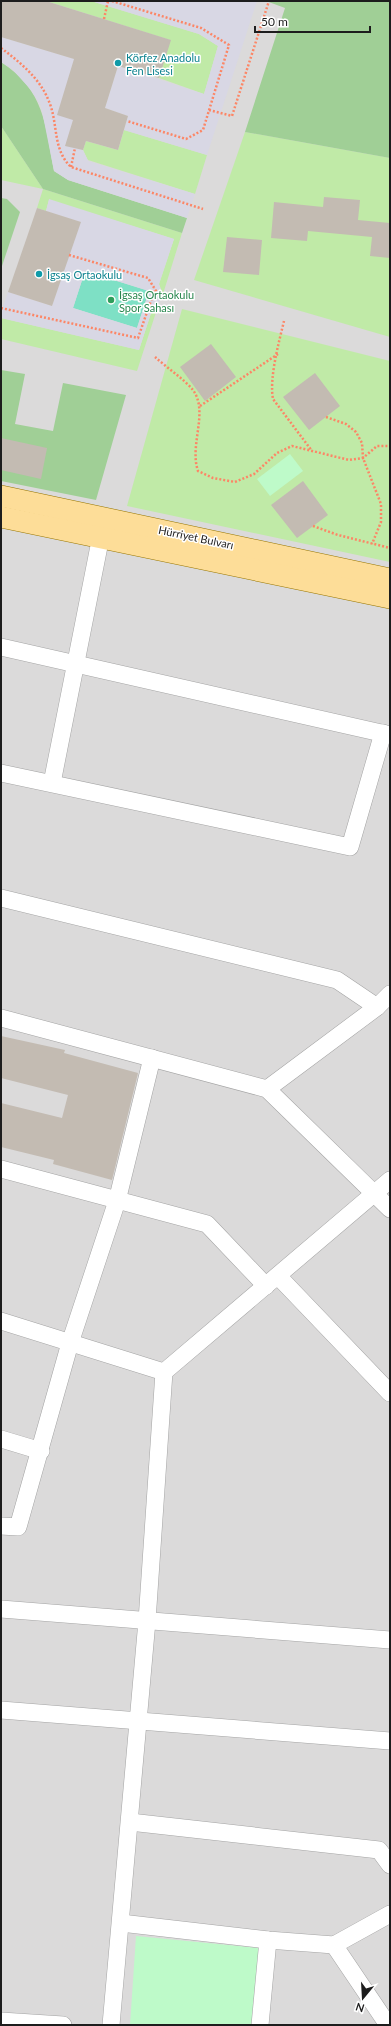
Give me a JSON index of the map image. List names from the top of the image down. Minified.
{"streets":{"main road":["Hürriyet Bulvarı"]},"places":["Körfez Anadolu Fen Lisesi","İgsaş Ortaokulu","İgsaş Ortaokulu Spor Sahası"],"scale_bar":"50 m","north":"bottom"}
